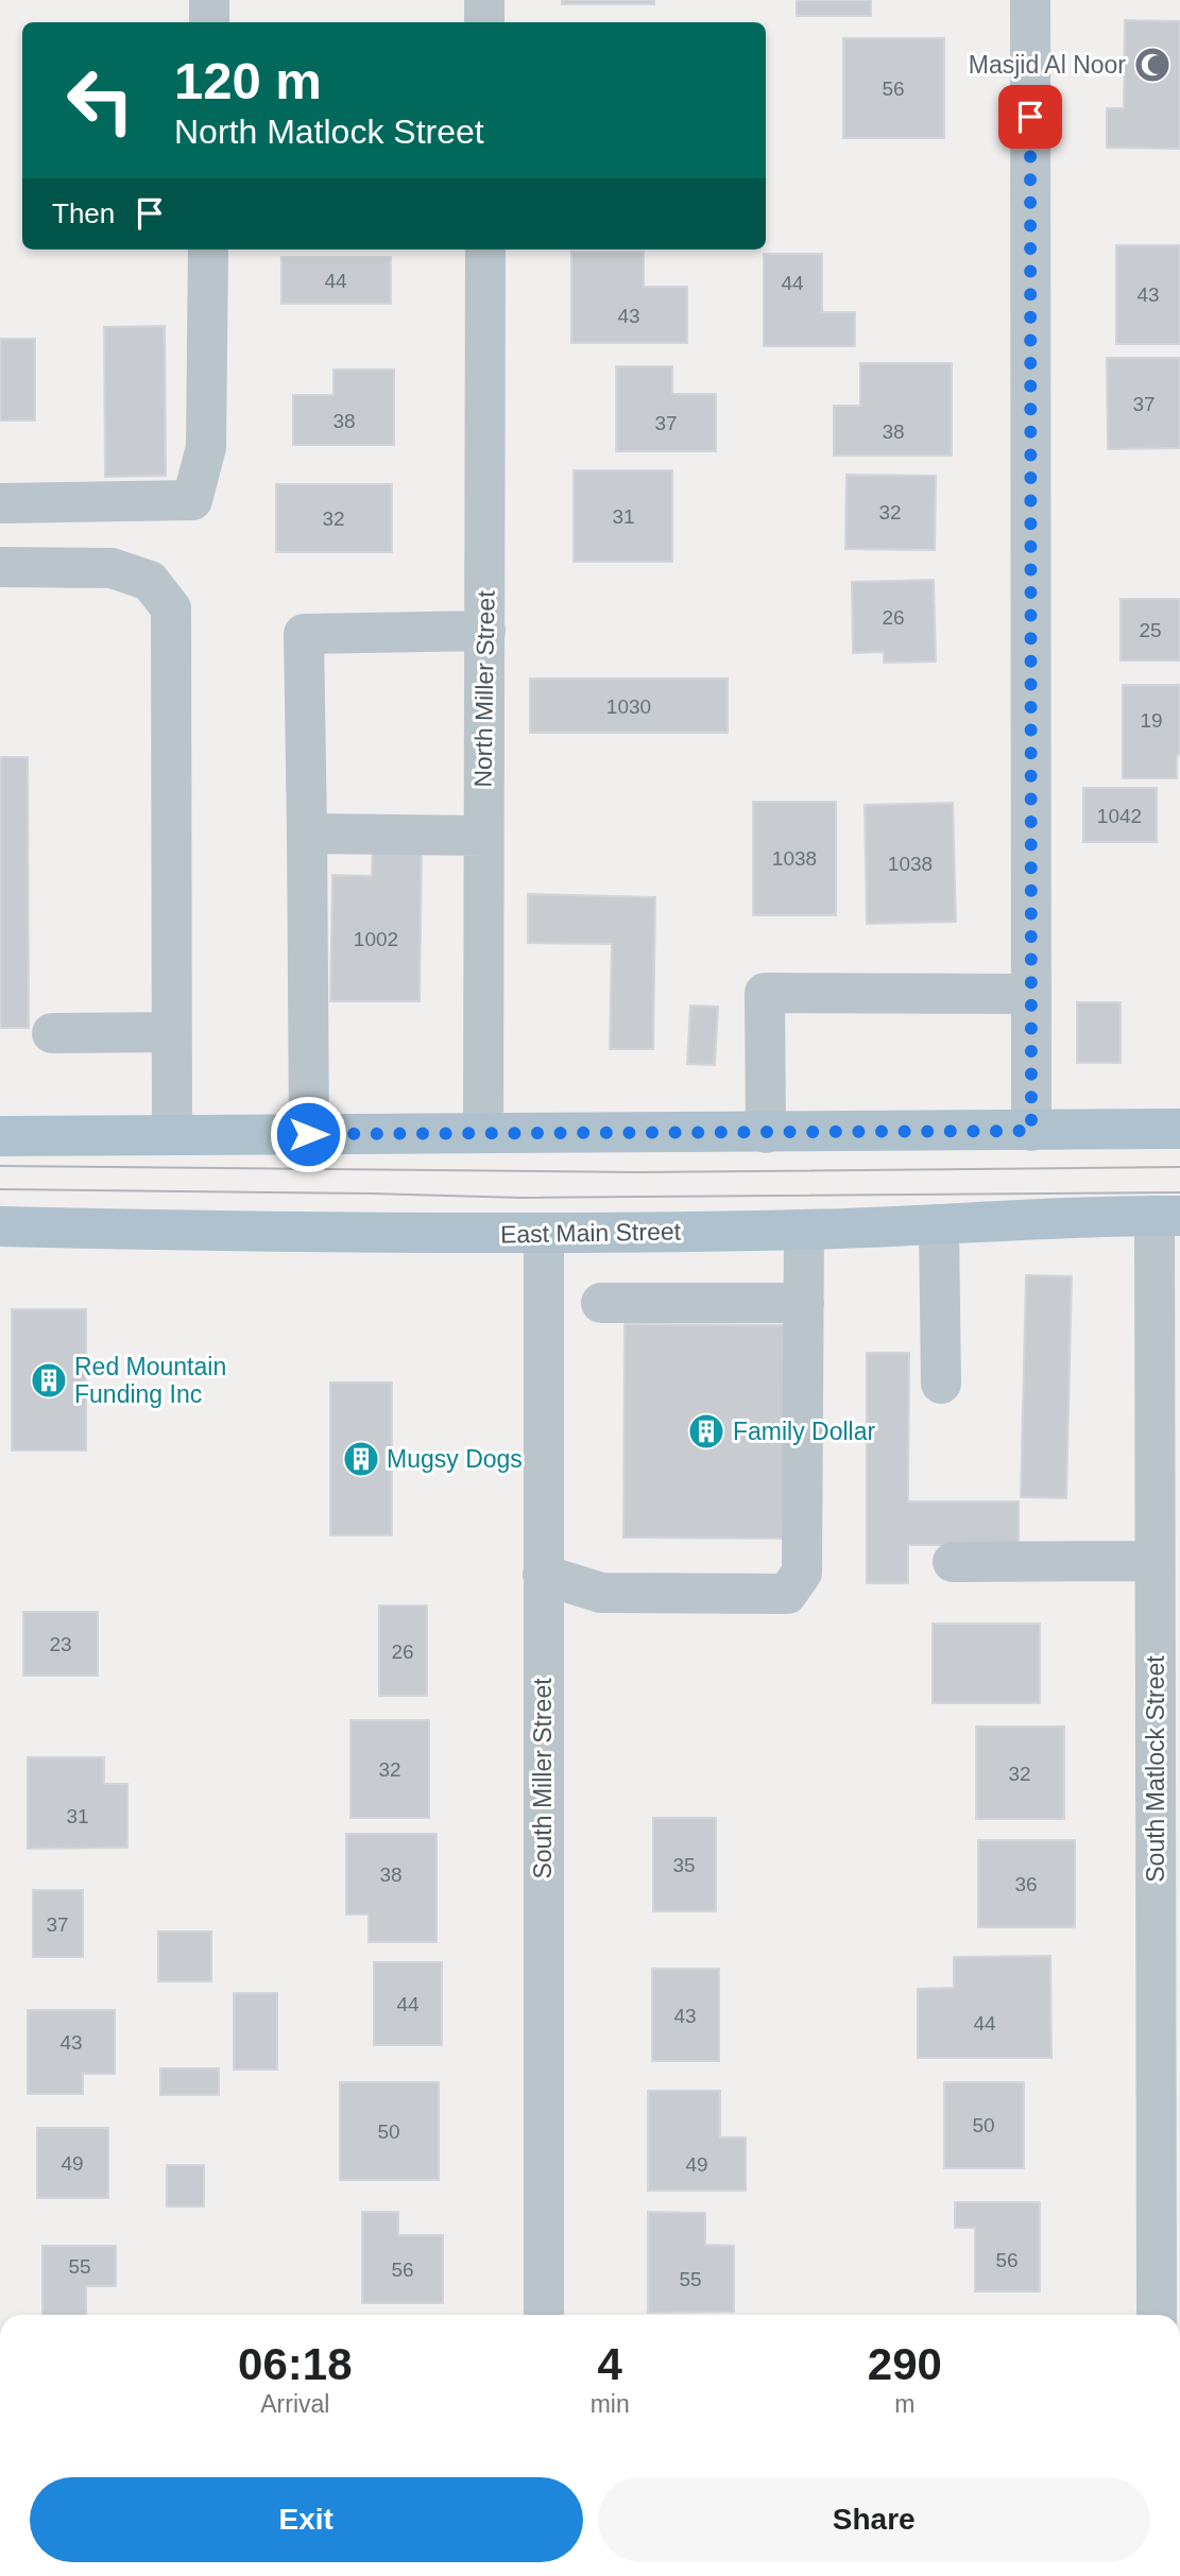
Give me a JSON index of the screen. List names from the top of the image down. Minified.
{"streets":{"main road":["East Main Street"],"street":["North Miller Street","South Matlock Street","South Miller Street"]},"crossings":[["East Main Street","South Matlock Street"],["East Main Street","South Miller Street"]],"places":{"mosque":["Masjid Al Noor"],"building":["Red Mountain Funding Inc","Family Dollar","Mugsy Dogs"]},"house_numbers":["56","44","44","43","43","37","38","37","38","32","31","32","26","25","1030","19","1042","1038","1038","1002","23","26","32","32","31","35","38","36","37","44","43","44","43","50","50","49","49","56","55","56","55"],"page":{"turn":["120 m","North Matlock Street"],"then":"Then","eta":["06:18","Arrival","4","min","290","m"],"buttons":["Exit","Share"]}}
